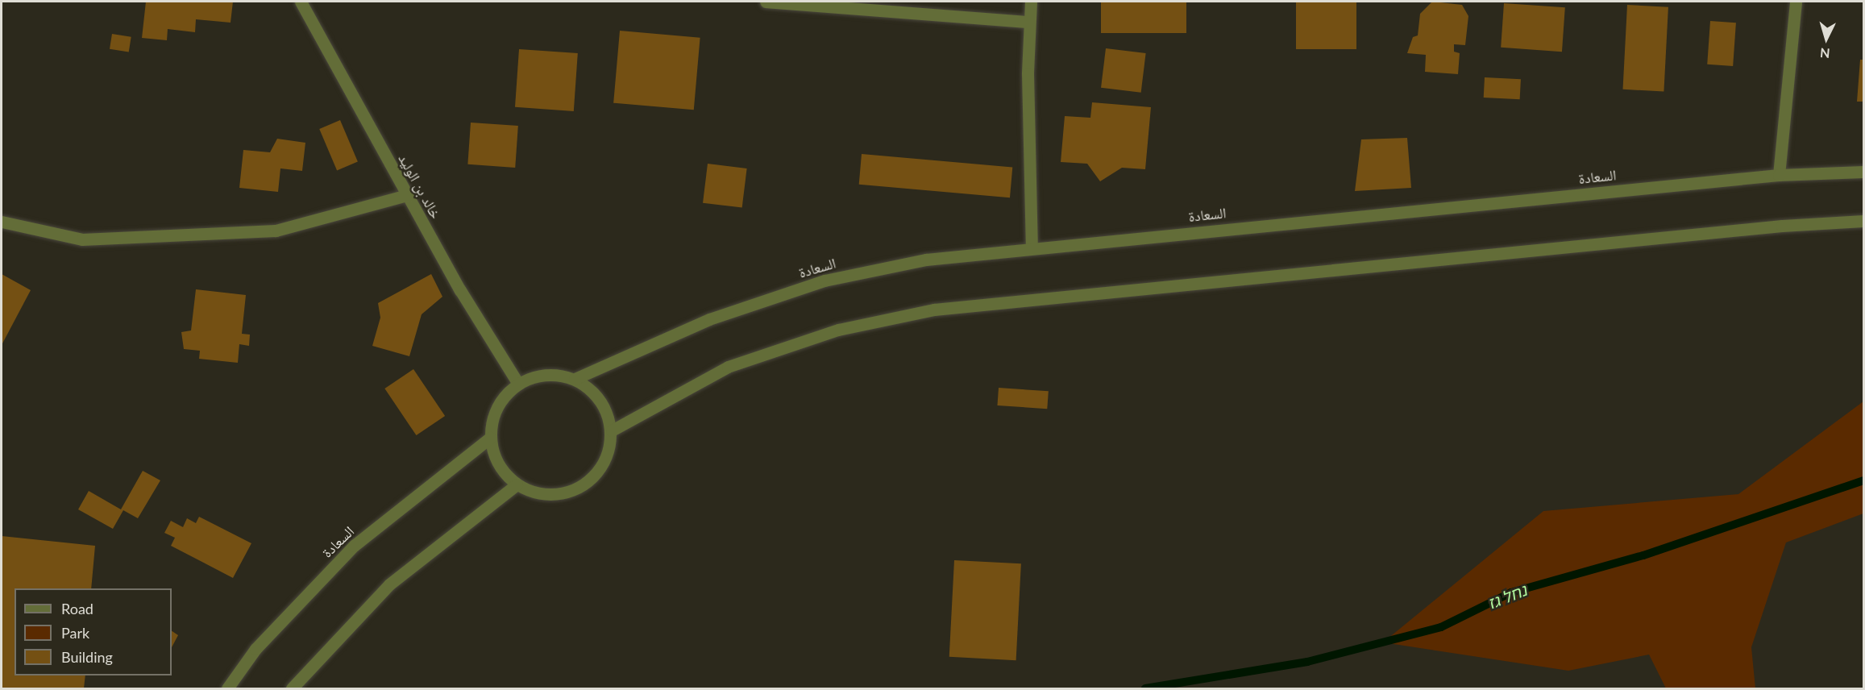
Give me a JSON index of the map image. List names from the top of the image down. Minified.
{"streets":{"street":["السعادة","خالد بن الوليد"]},"crossings":[["السعادة","خالد بن الوليد"]],"water":["נחל גז"],"legend":["Road","Park","Building"],"north":"bottom"}
